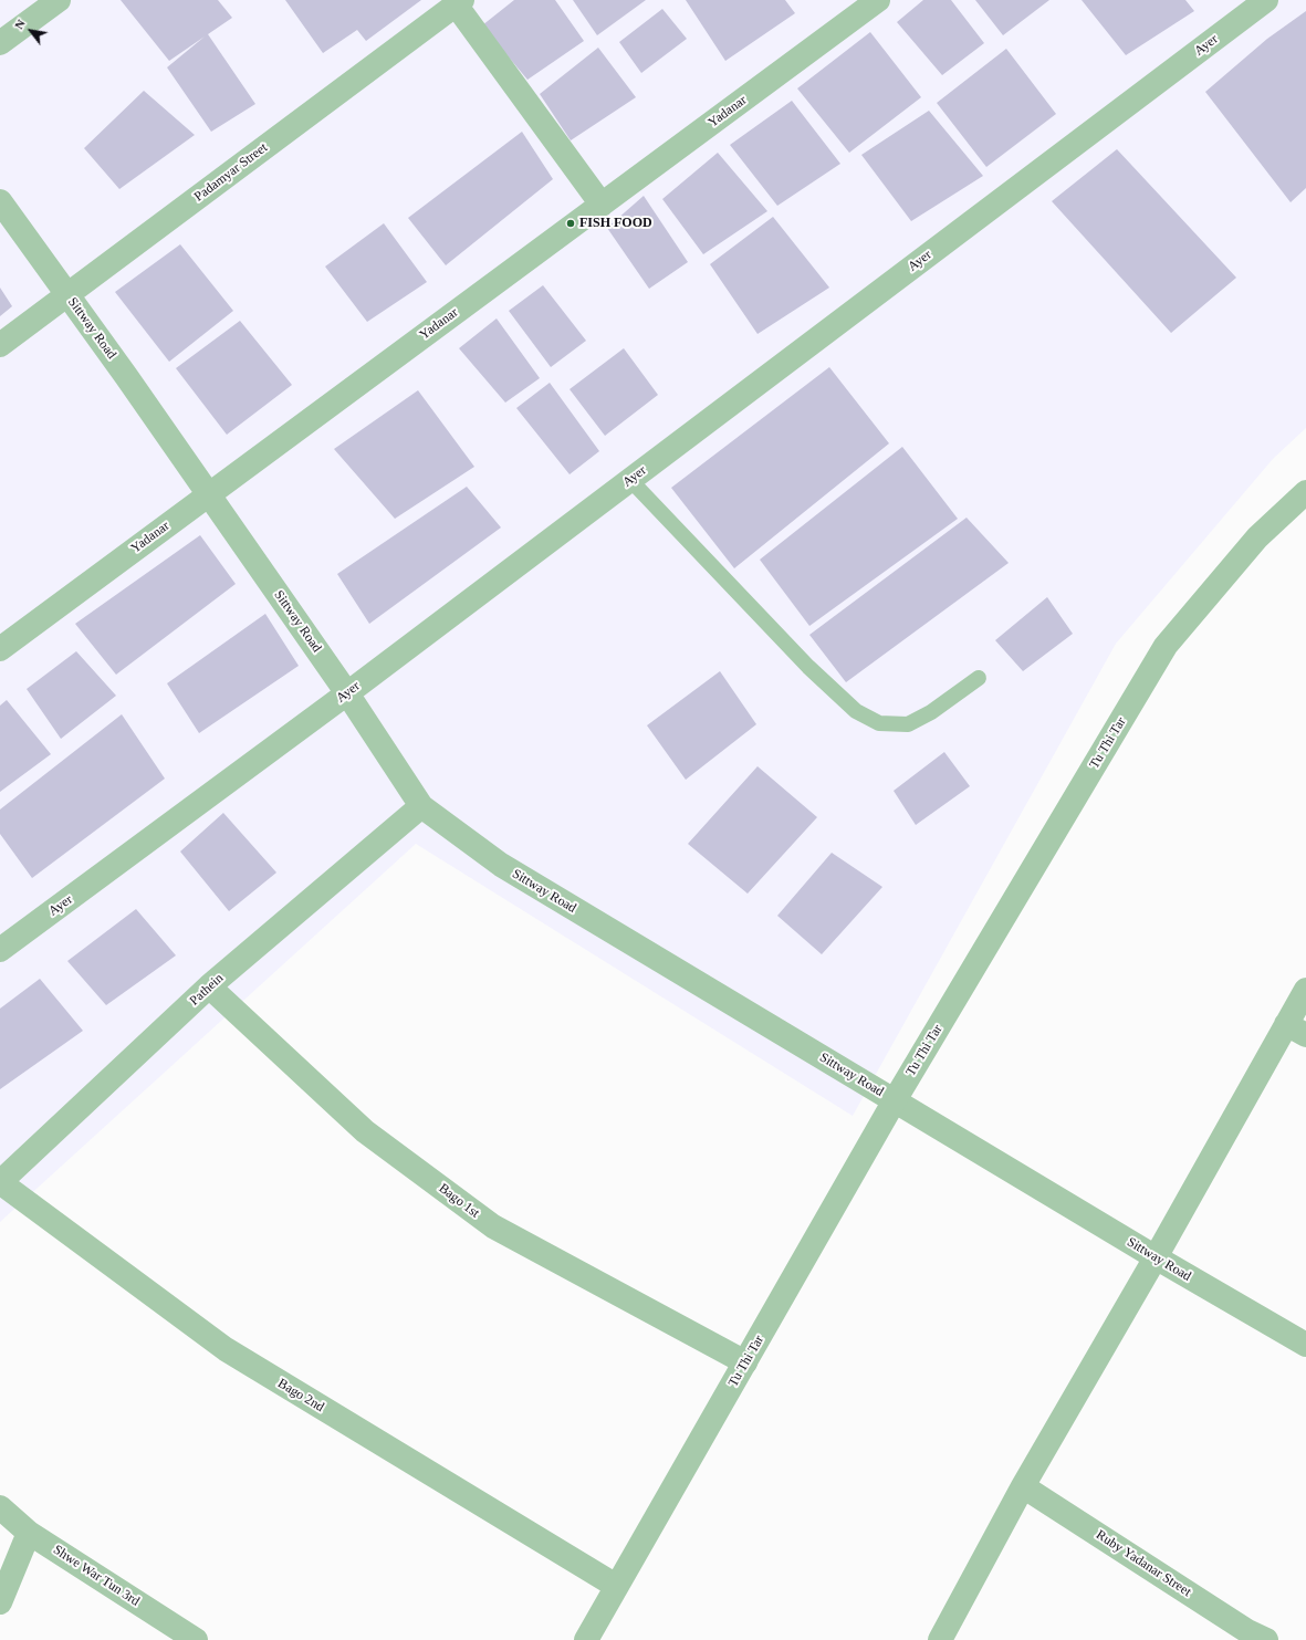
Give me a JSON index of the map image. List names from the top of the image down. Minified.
{"streets":{"street":["Ayer","Yadanar","Padamyar Street","Sittway Road","Tu Thi Tar","Pathein","Bago 1st","Bago 2nd","Ruby Yadanar Street","Shwe War Tun 3rd"]},"crossings":[["Ayer","Sittway Road"],["Yadanar","Sittway Road"],["Padamyar Street","Sittway Road"],["Sittway Road","Tu Thi Tar"],["Sittway Road","Pathein"],["Tu Thi Tar","Bago 1st"],["Tu Thi Tar","Bago 2nd"],["Pathein","Bago 1st"],["Pathein","Bago 2nd"]],"places":["FISH FOOD"],"north":"top left"}
